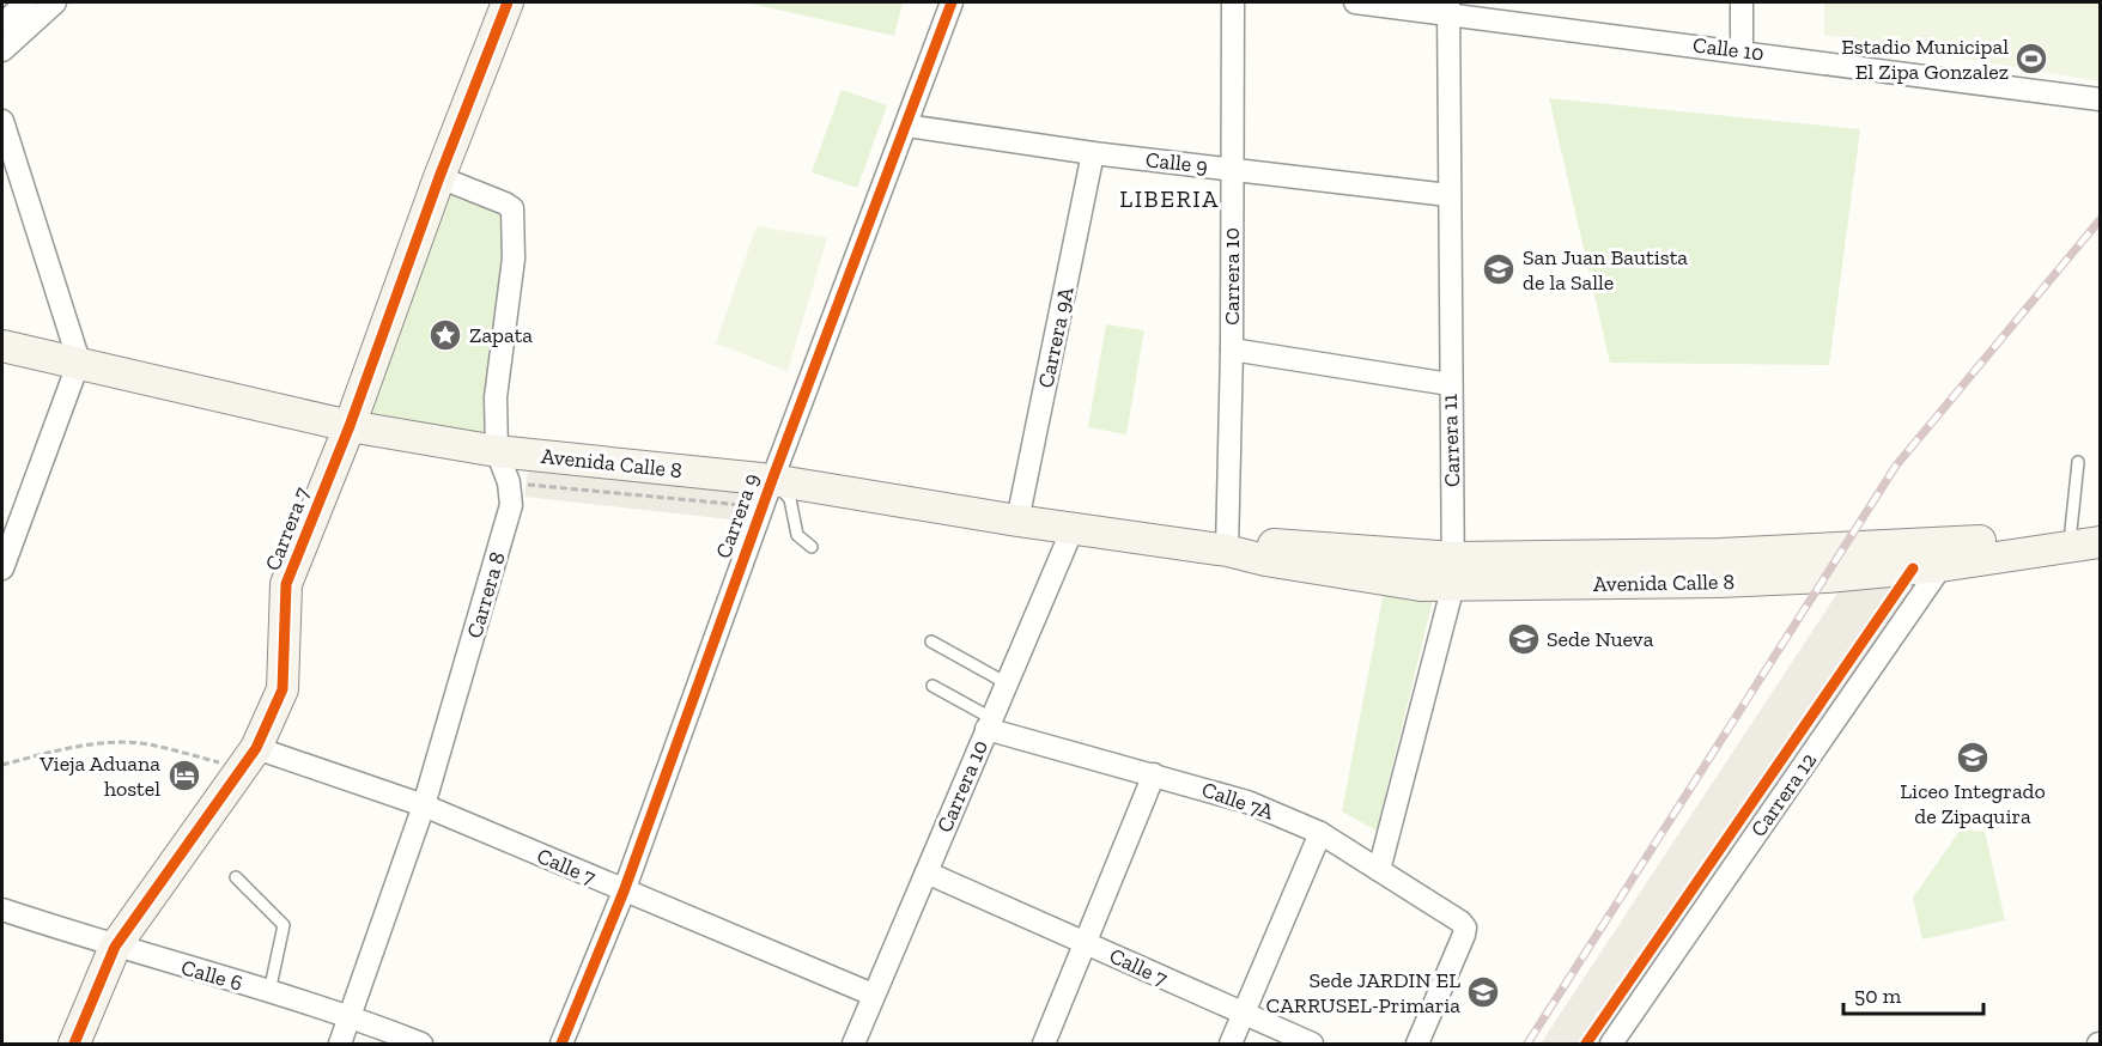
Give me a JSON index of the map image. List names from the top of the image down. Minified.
{"streets":{"main road":["Avenida Calle 8","Carrera 7"],"street":["Calle 10","Calle 9","Carrera 10","Carrera 9A","Carrera 11","Carrera 9","Carrera 8","Carrera 12","Calle 7A","Calle 7","Calle 6"]},"crossings":[["Calle 10","Carrera 11"],["Calle 9","Carrera 10"],["Calle 9","Carrera 9A"],["Calle 9","Carrera 11"],["Calle 9","Carrera 9"],["Carrera 10","Avenida Calle 8"],["Carrera 10","Calle 7A"],["Carrera 10","Calle 7"],["Carrera 9A","Avenida Calle 8"],["Carrera 11","Avenida Calle 8"],["Carrera 11","Calle 7A"],["Avenida Calle 8","Carrera 9"],["Avenida Calle 8","Carrera 7"],["Avenida Calle 8","Carrera 8"],["Avenida Calle 8","Carrera 12"],["Carrera 9","Calle 7"],["Carrera 7","Carrera 8"],["Carrera 7","Calle 7"],["Carrera 7","Calle 6"],["Carrera 8","Calle 7"],["Carrera 8","Calle 6"]],"districts":["LIBERIA"],"places":{"sports":["Estadio Municipal El Zipa Gonzalez"],"school or university":["San Juan Bautista de la Salle","Sede Nueva","Liceo Integrado de Zipaquira","Sede JARDIN EL CARRUSEL-Primaria"],"place":["Zapata"],"hotel":["Vieja Aduana hostel"]},"scale_bar":"50 m"}
